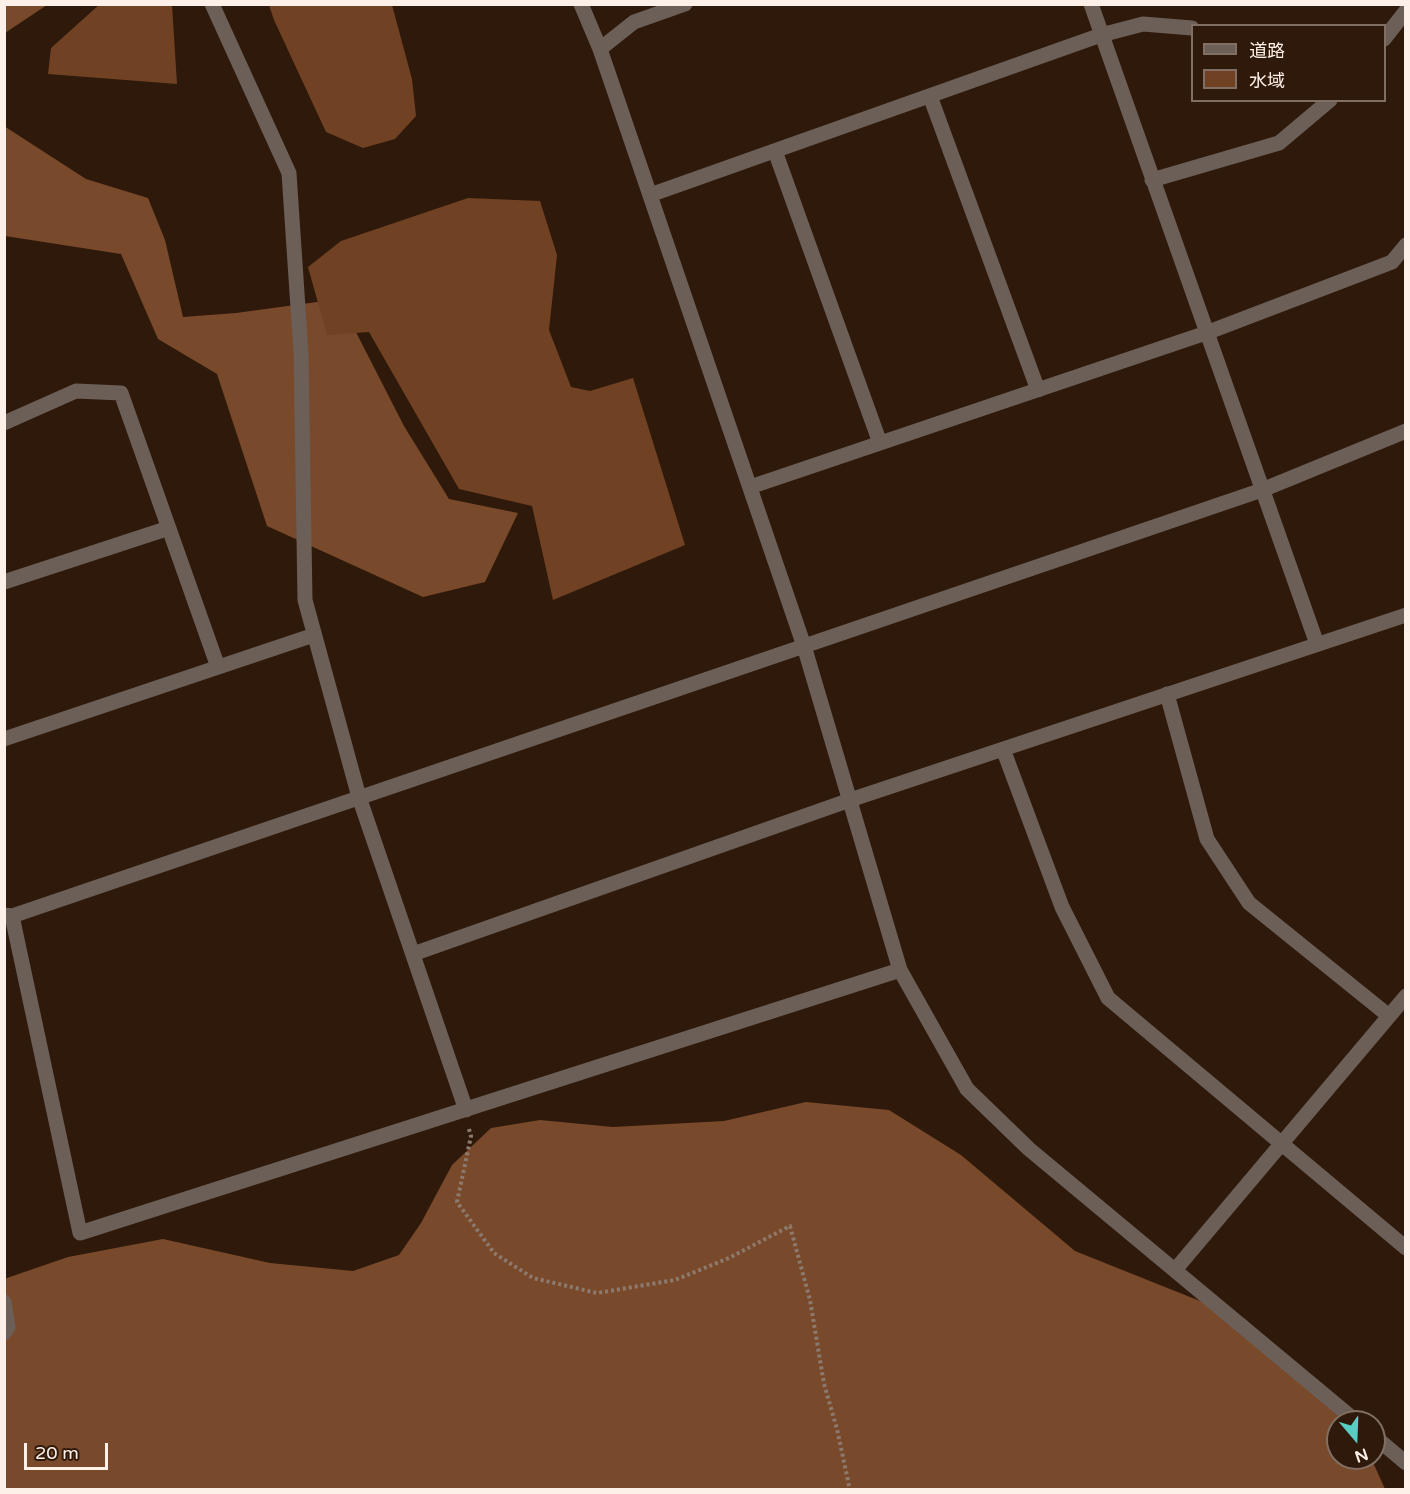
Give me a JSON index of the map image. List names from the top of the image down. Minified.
{"legend":["道路","水域"],"scale_bar":"20 m","north":"bottom"}
